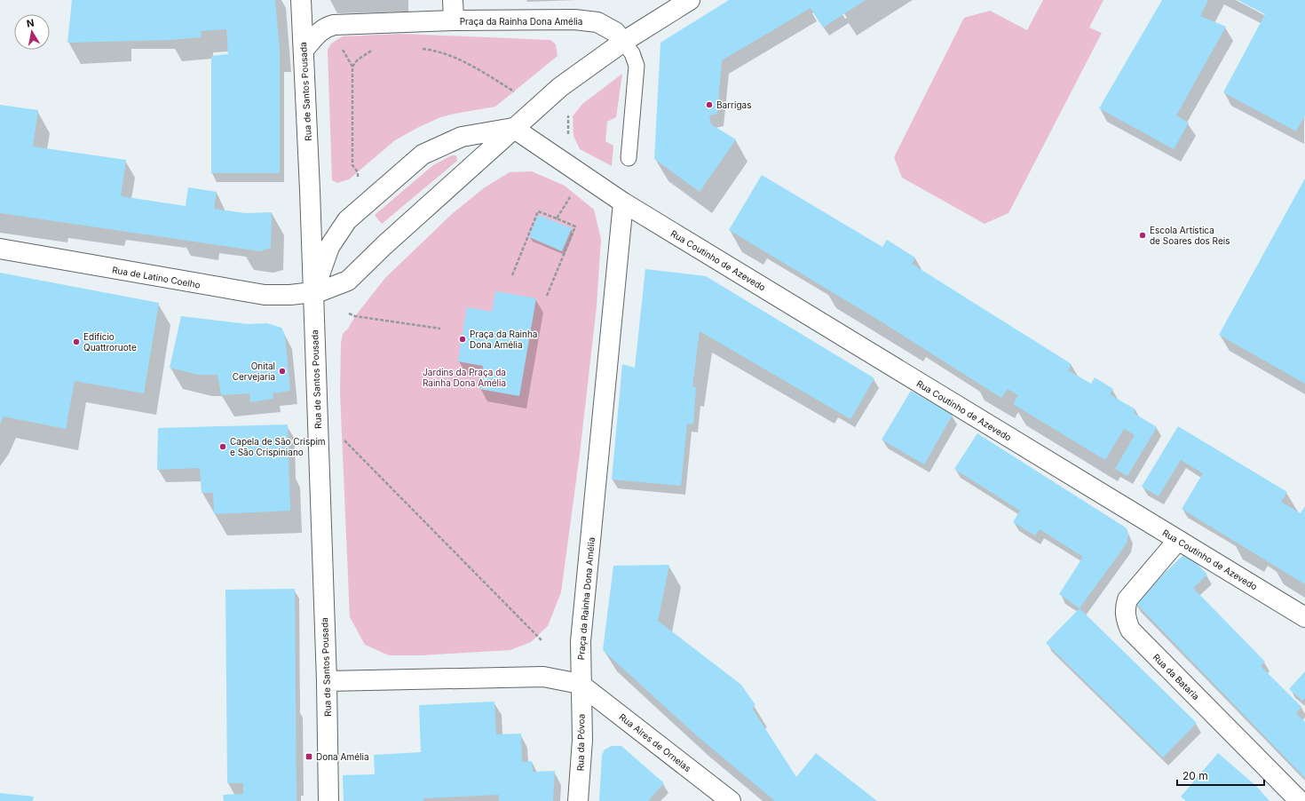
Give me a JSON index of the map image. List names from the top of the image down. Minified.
{"streets":{"street":["Praça da Rainha Dona Amélia","Rua de Santos Pousada","Rua Coutinho de Azevedo","Rua de Latino Coelho","Rua da Bataria","Rua da Póvoa","Rua Aires de Ornelas"]},"crossings":[["Praça da Rainha Dona Amélia","Rua de Santos Pousada"],["Praça da Rainha Dona Amélia","Rua Coutinho de Azevedo"],["Praça da Rainha Dona Amélia","Rua da Póvoa"],["Praça da Rainha Dona Amélia","Rua Aires de Ornelas"],["Rua de Santos Pousada","Rua de Latino Coelho"],["Rua Coutinho de Azevedo","Rua da Bataria"],["Rua da Póvoa","Rua Aires de Ornelas"]],"parks":["Jardins da Praça da Rainha Dona Amélia"],"places":{"other":["Barrigas","Escola Artística de Soares dos Reis","Praça da Rainha Dona Amélia","Edifício Quattroruote","Onital Cervejaria","Capela de São Crispim e São Crispiniano"],"transit":["Dona Amélia"]},"scale_bar":"20 m","north":"top"}
